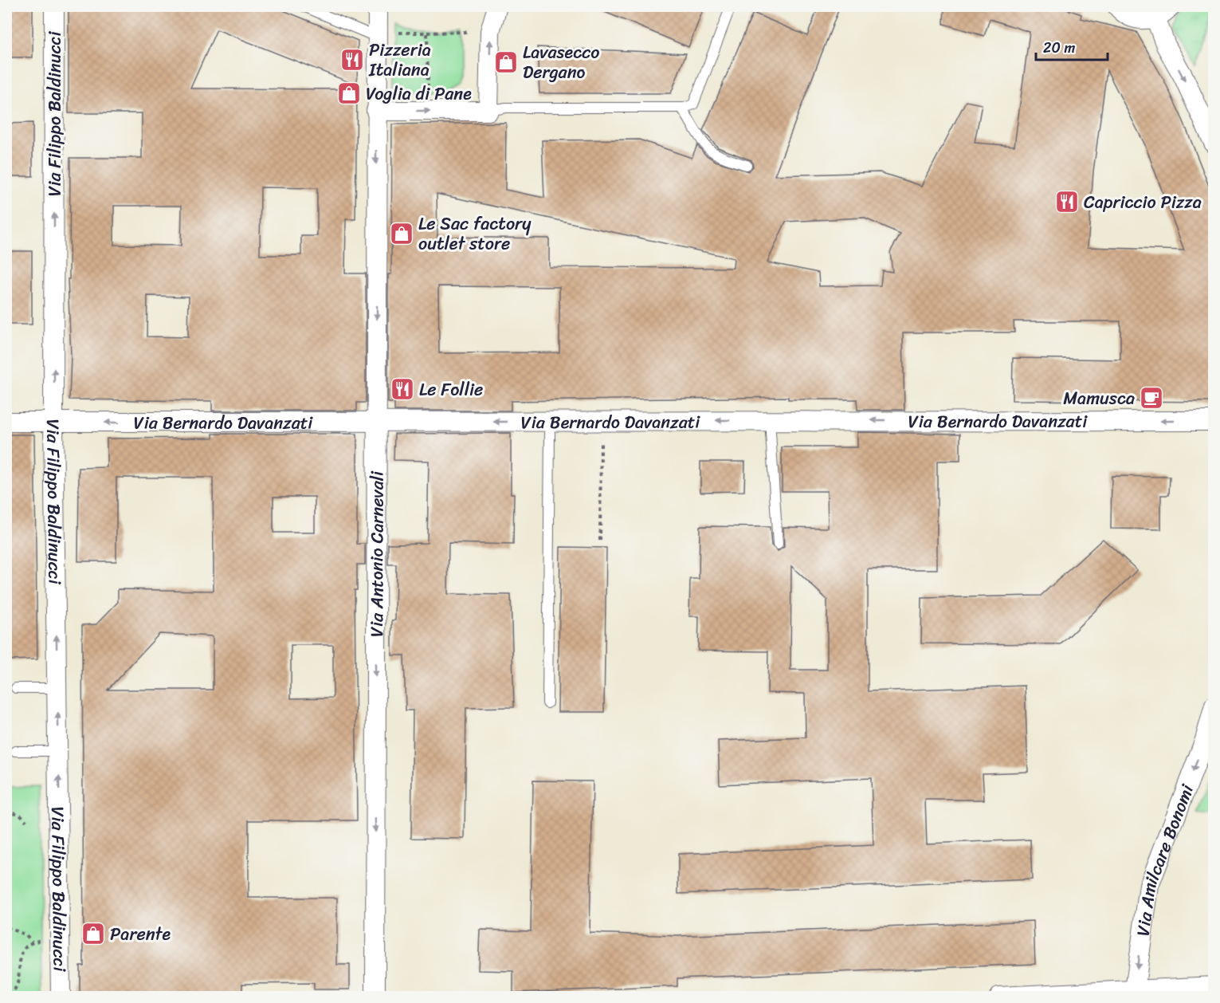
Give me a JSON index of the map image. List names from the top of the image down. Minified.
{"streets":{"street":["Via Filippo Baldinucci","Via Bernardo Davanzati","Via Antonio Carnevali","Via Amilcare Bonomi"]},"crossings":[["Via Filippo Baldinucci","Via Bernardo Davanzati"],["Via Bernardo Davanzati","Via Antonio Carnevali"]],"one_way":["Via Filippo Baldinucci","Via Bernardo Davanzati","Via Antonio Carnevali","Via Amilcare Bonomi"],"places":{"restaurant":["Pizzeria Italiana","Capriccio Pizza","Le Follie"],"shop":["Lavasecco Dergano","Voglia di Pane","Le Sac factory outlet store","Parente"],"cafe":["Mamusca"]},"scale_bar":"20 m"}
